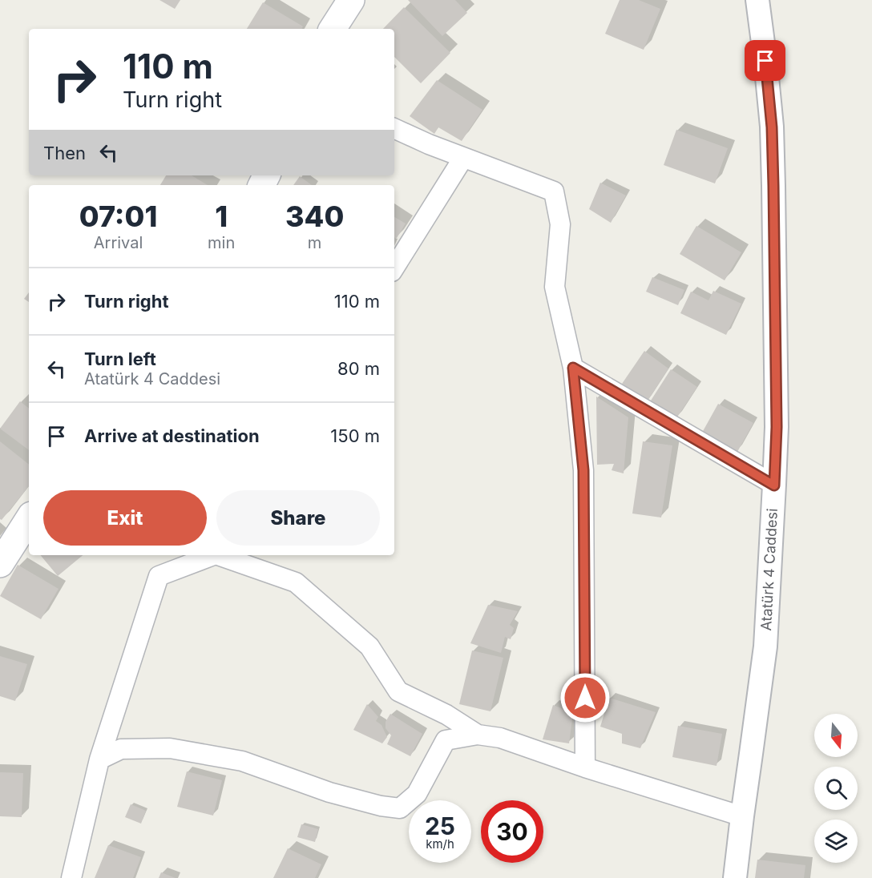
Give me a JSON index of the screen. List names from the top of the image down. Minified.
{"streets":{"street":["Atatürk 4 Caddesi"]},"north":"bottom","page":{"turn":["110 m","Turn right"],"then":"Then","eta":["07:01","Arrival","1","min","340","m"],"list":[{"name":"Turn right","value":"110 m"},{"name":"Turn left","note":"Atatürk 4 Caddesi","value":"80 m"},{"name":"Arrive at destination","value":"150 m"}],"buttons":["Exit","Share"],"speed":"25 km/h","limit":"30"}}
